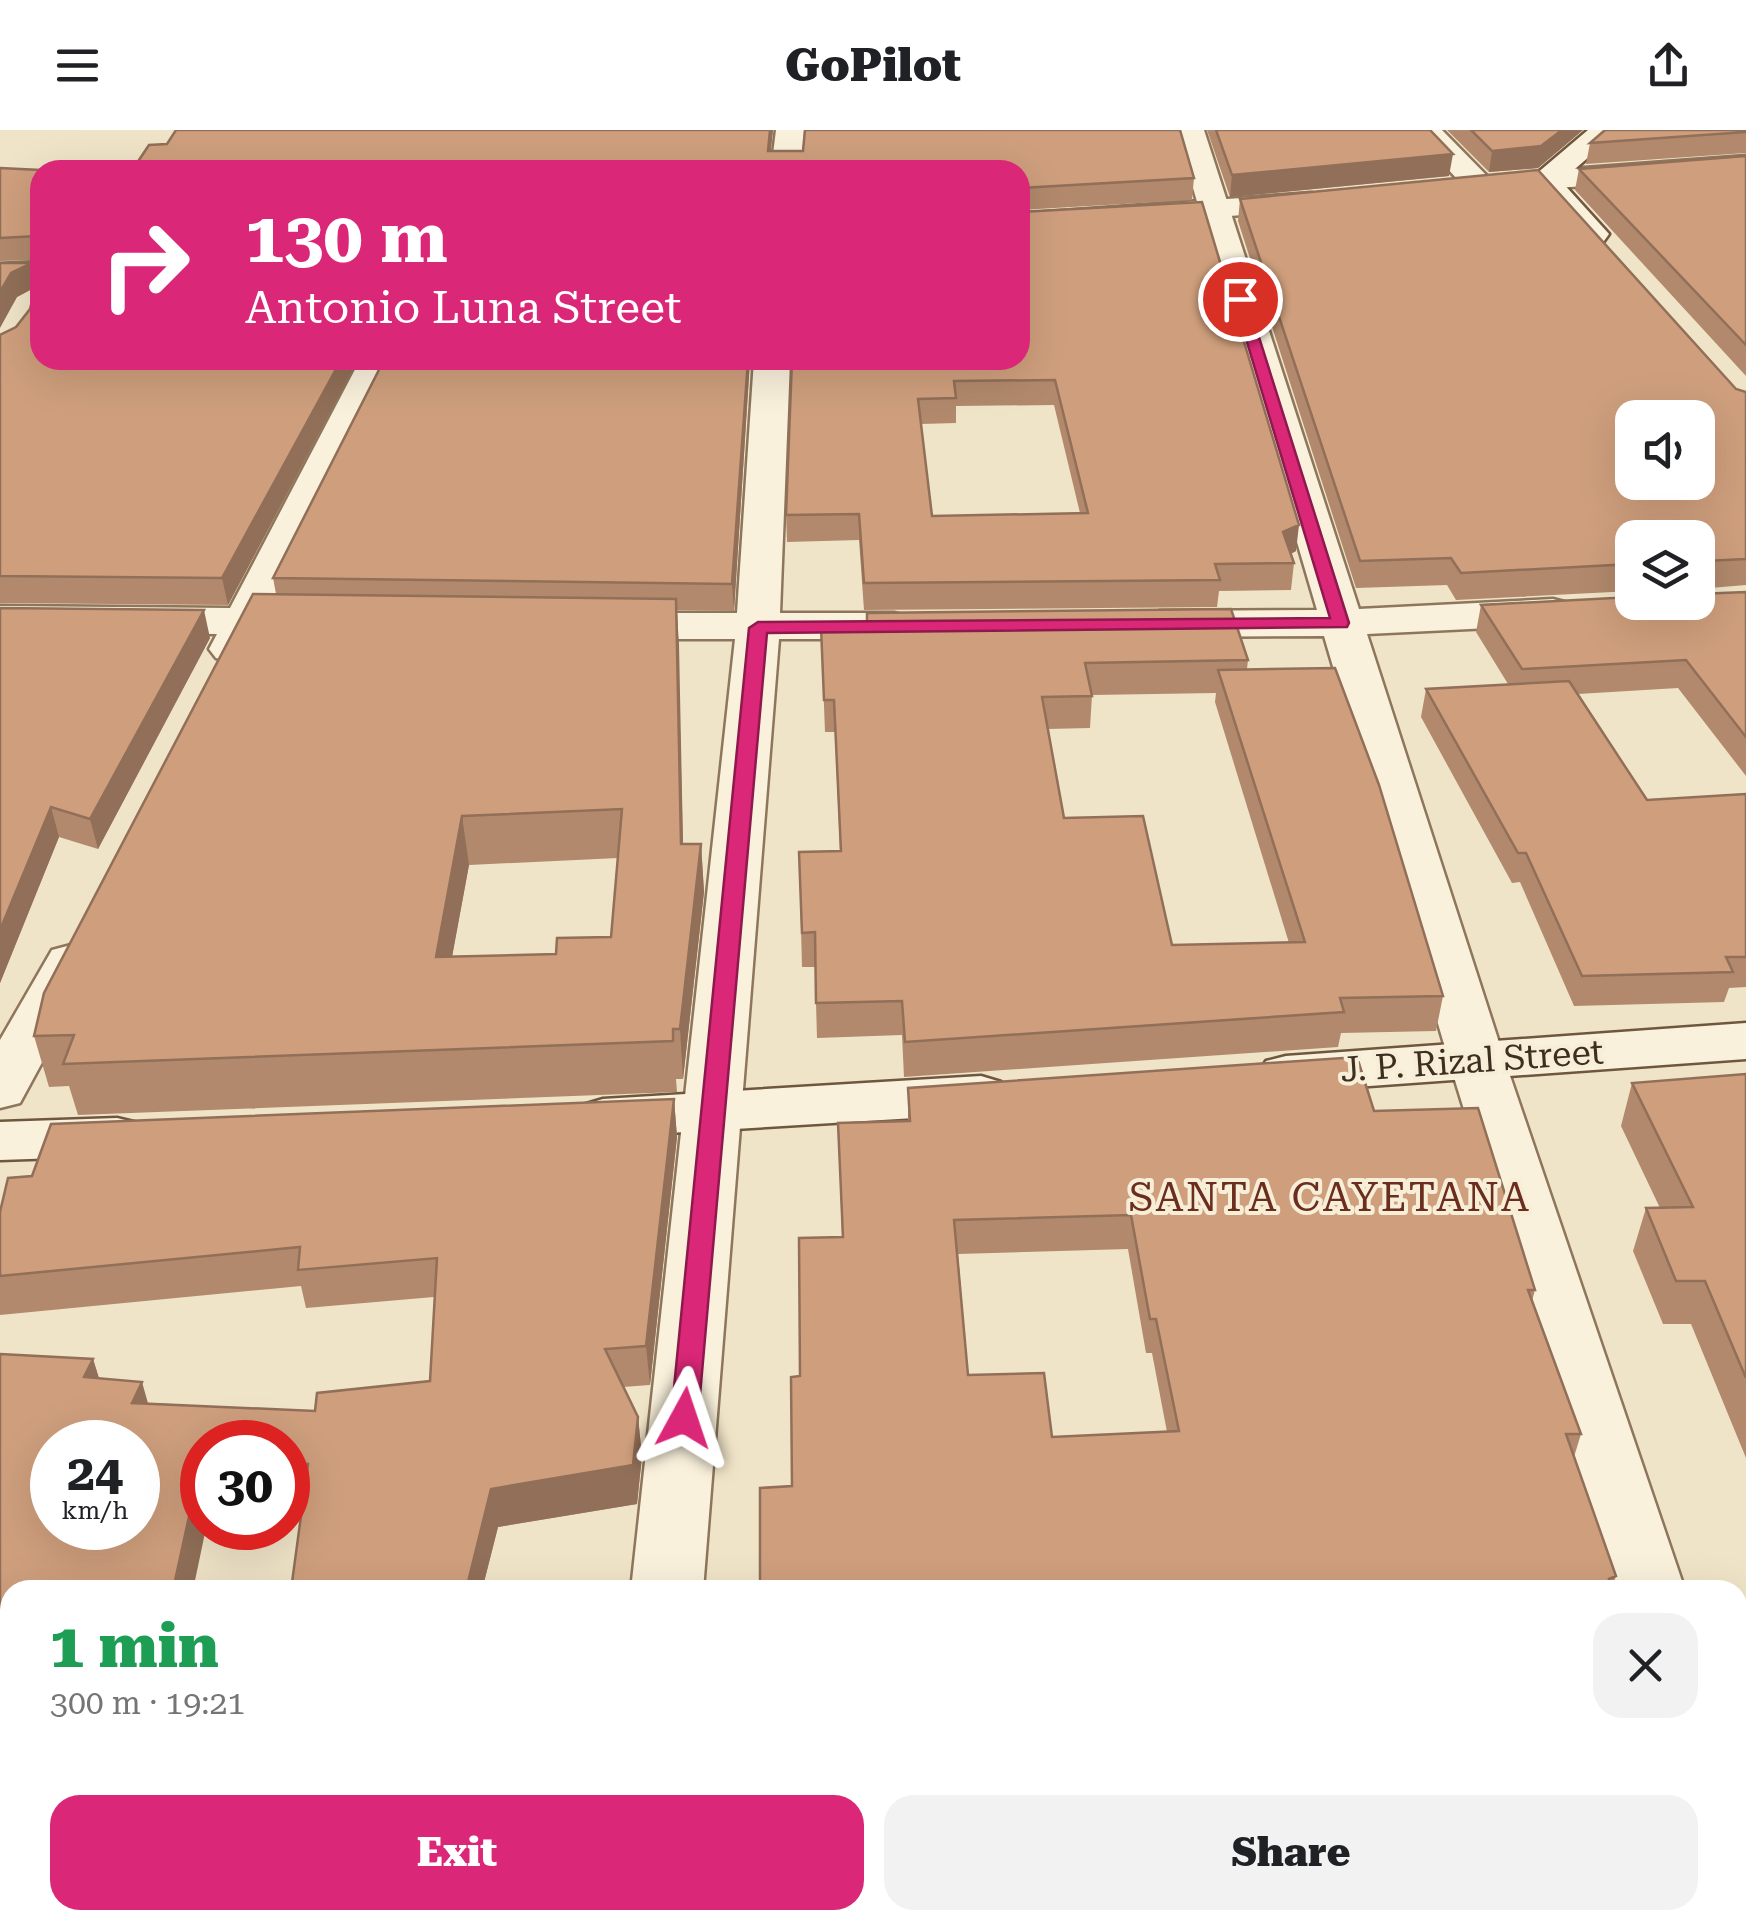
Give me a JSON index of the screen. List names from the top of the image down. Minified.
{"streets":{"street":["J. P. Rizal Street"]},"districts":["SANTA CAYETANA"],"page":{"header":"GoPilot","turn":["130 m","Antonio Luna Street"],"speed":"24 km/h","limit":"30","heading":["1 min","300 m · 19:21"],"buttons":["Exit","Share"]}}
